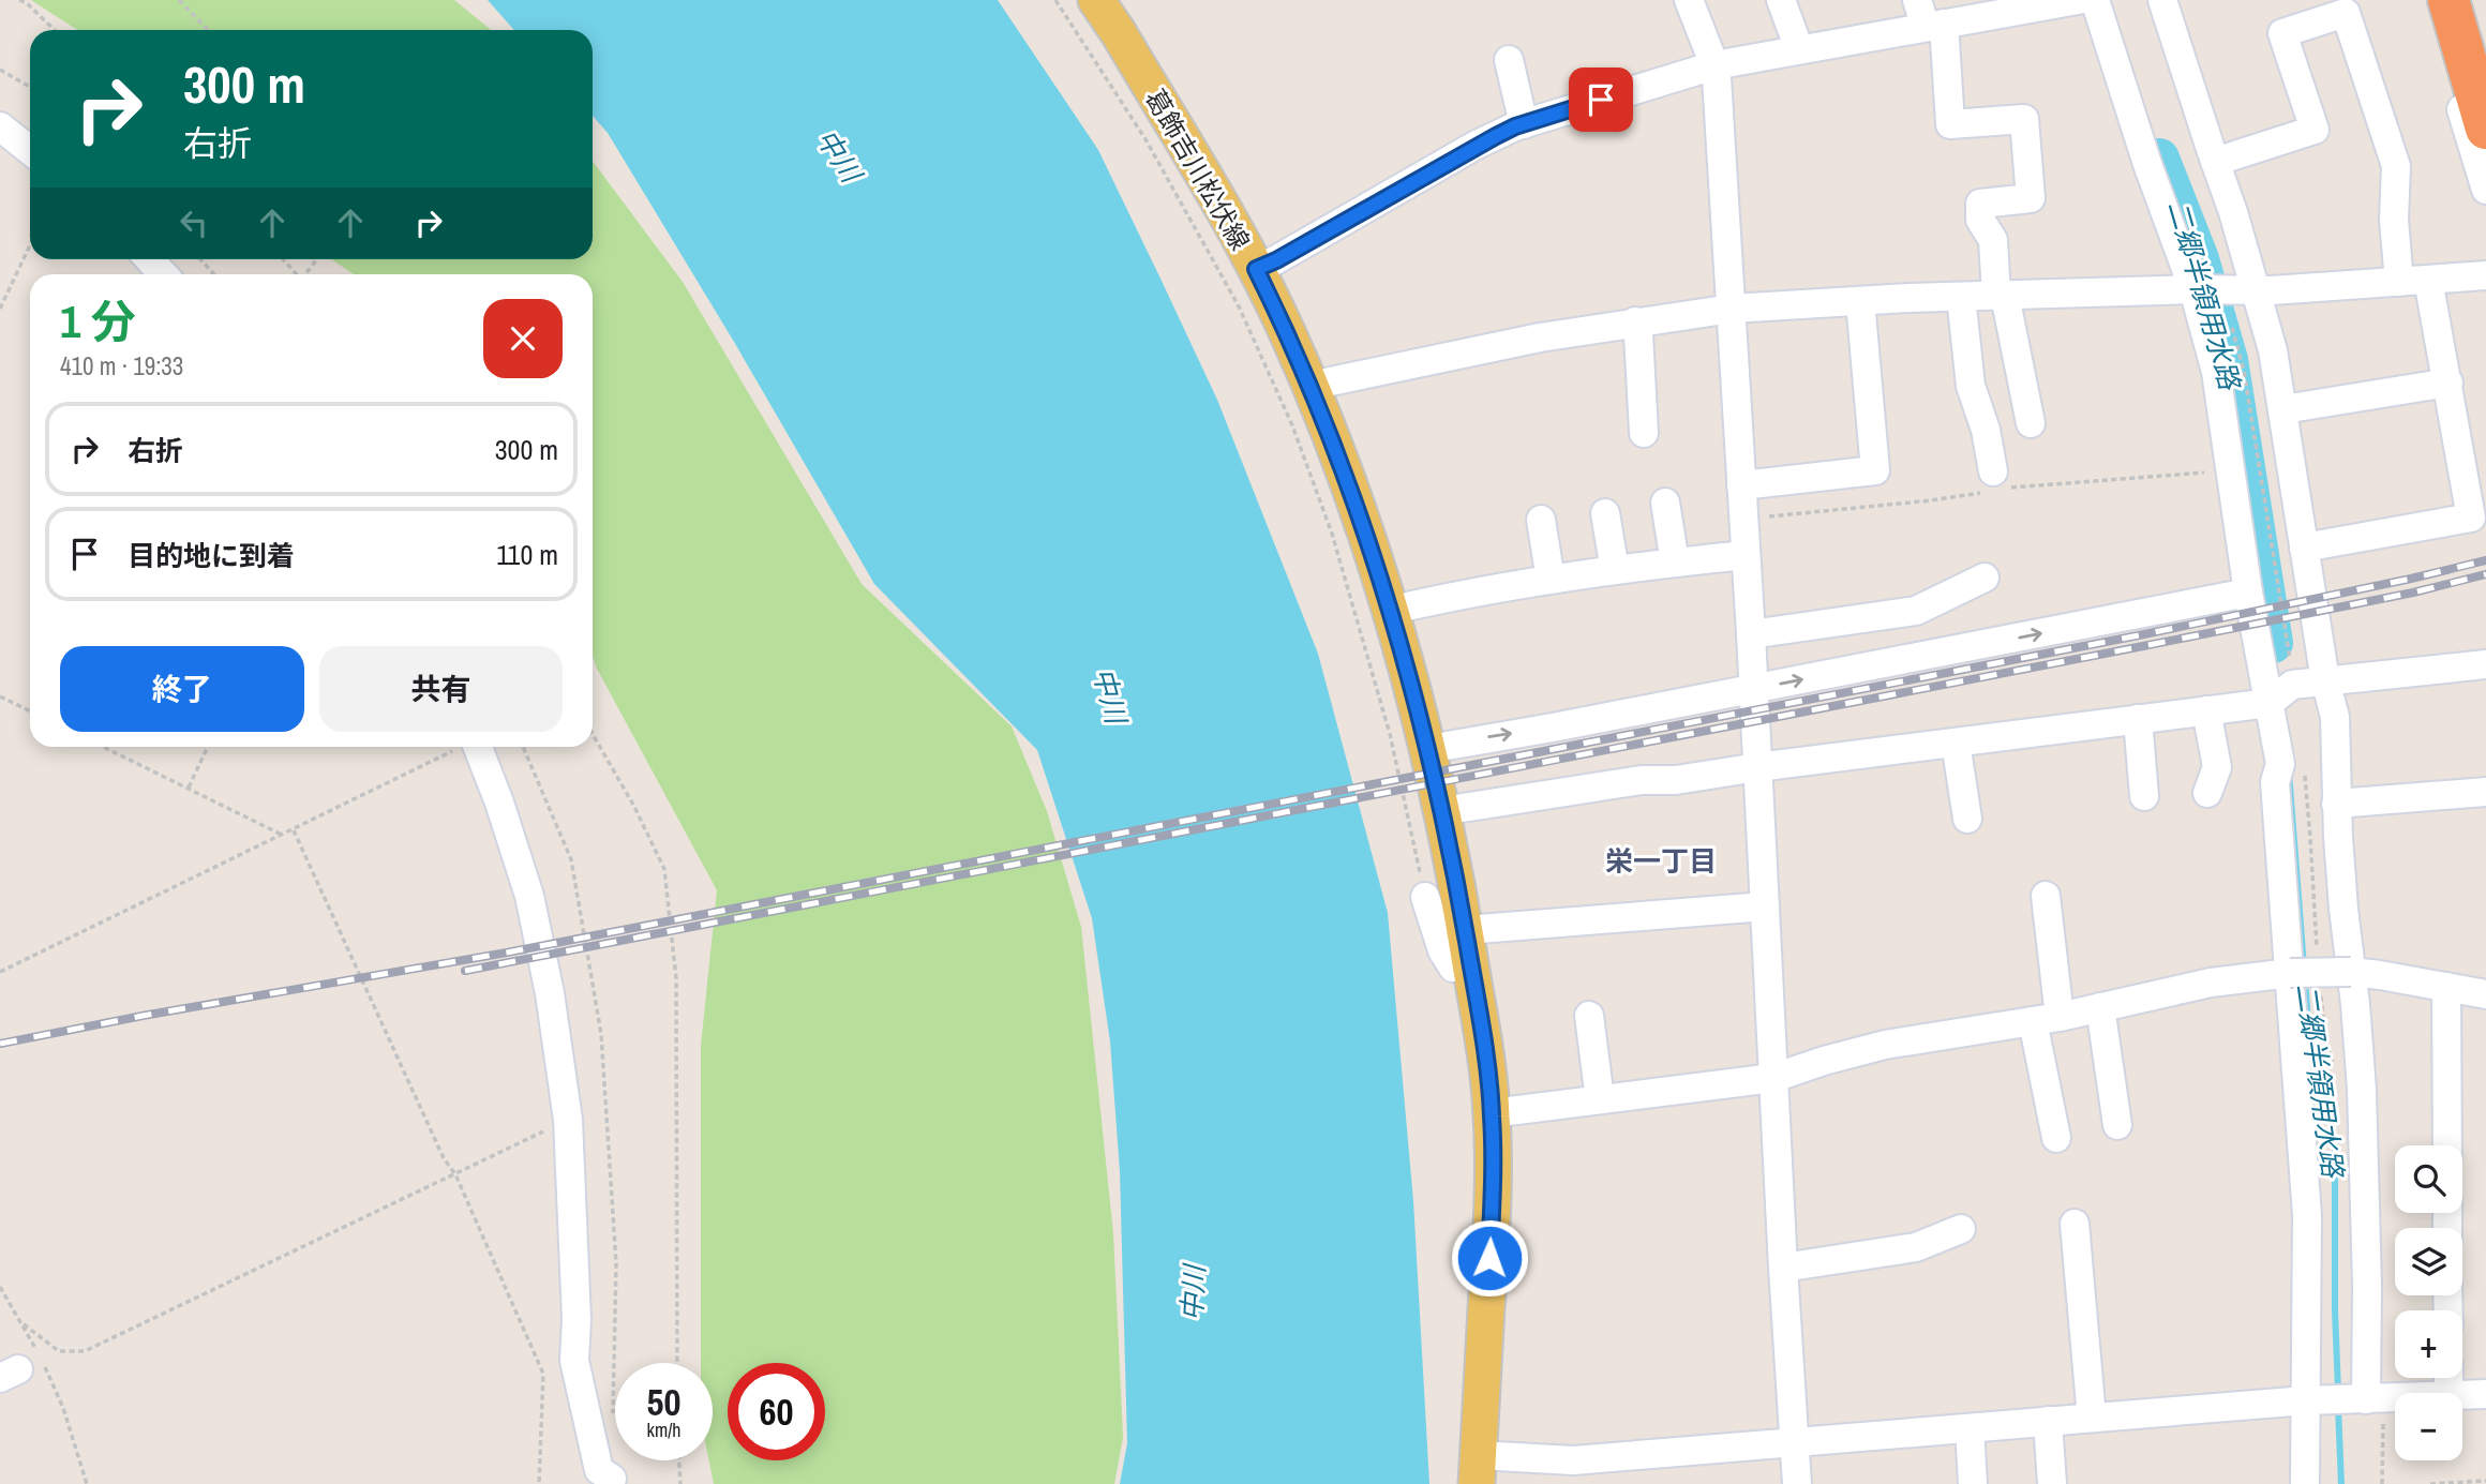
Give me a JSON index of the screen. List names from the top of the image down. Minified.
{"streets":{"main road":["葛飾吉川松伏線"]},"districts":["栄一丁目"],"water":["中川","二郷半領用水路"],"page":{"turn":["300 m","右折"],"heading":["1 分","410 m · 19:33"],"list":[{"name":"右折","value":"300 m"},{"name":"目的地に到着","value":"110 m"}],"buttons":["終了","共有"],"map_buttons":["+","−"],"speed":"50 km/h","limit":"60"}}
